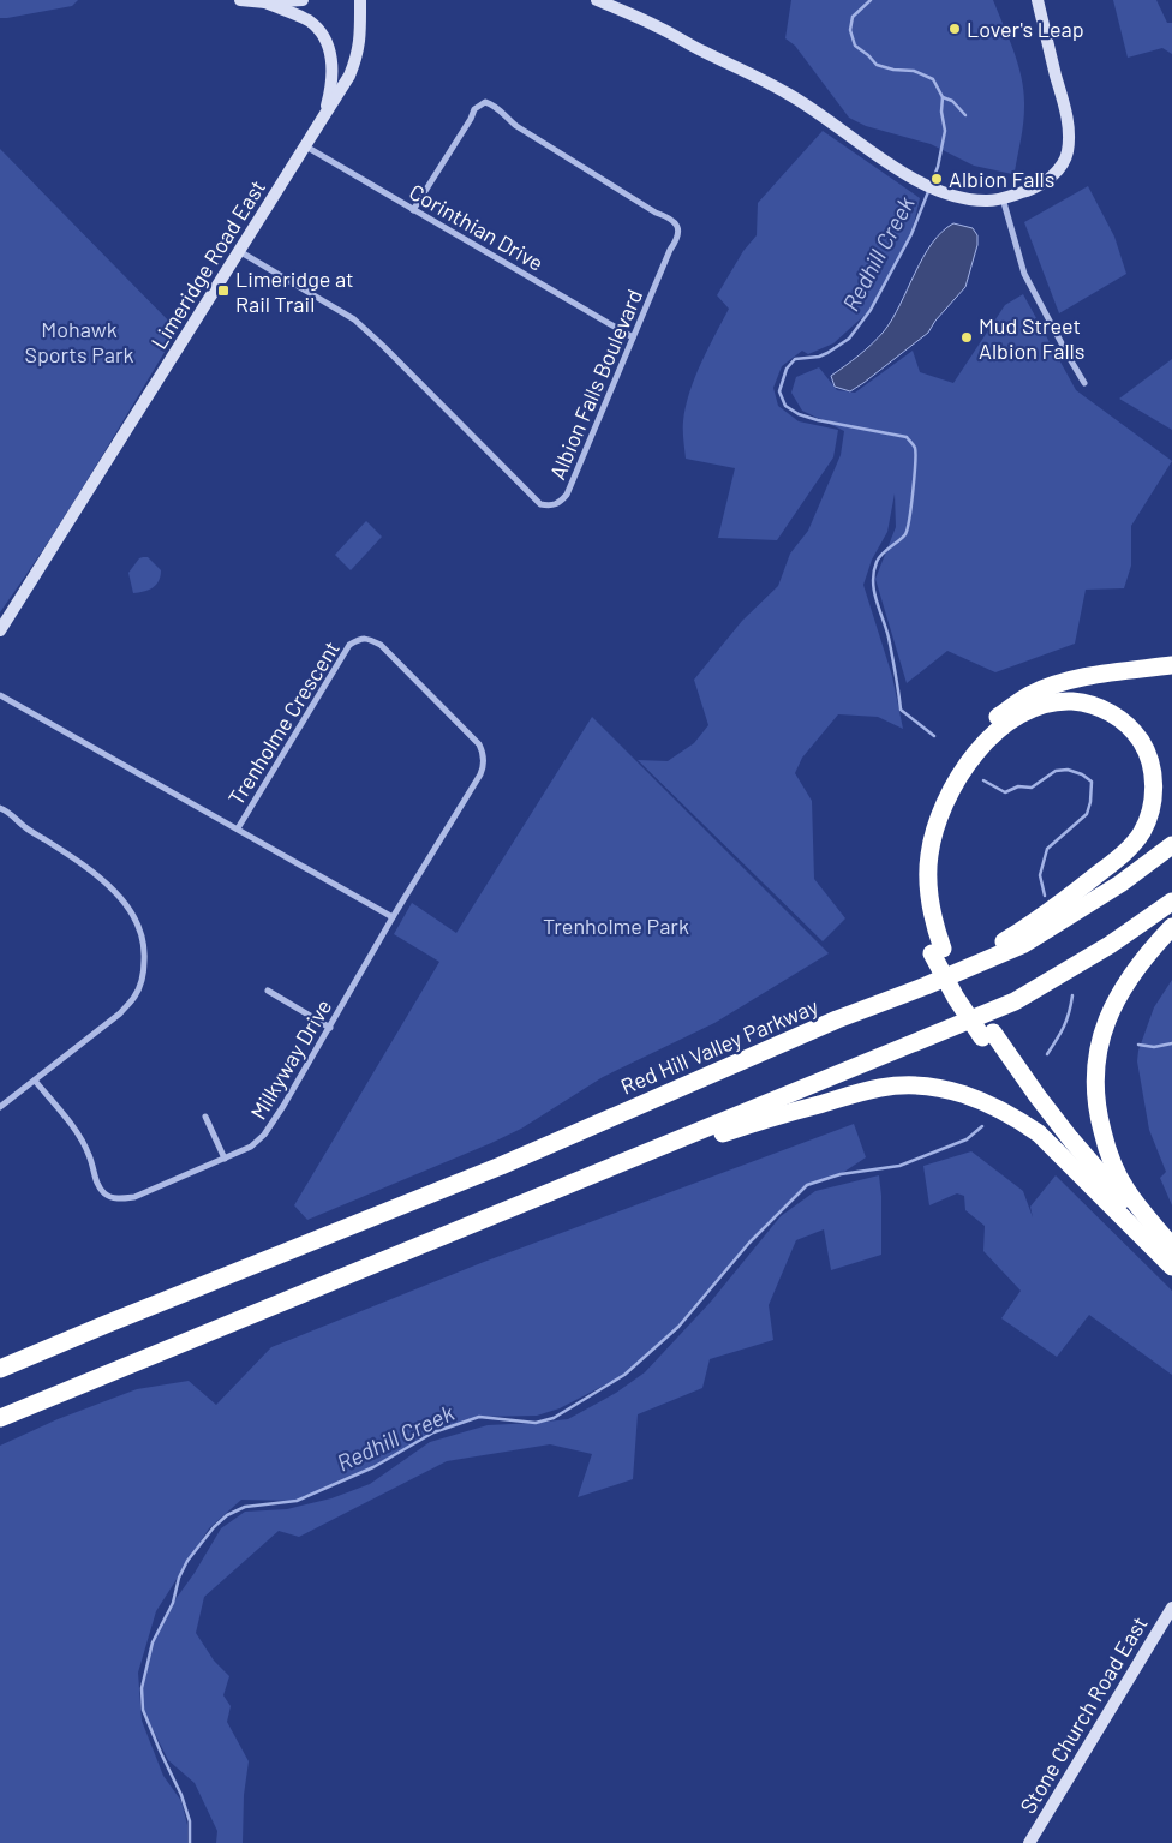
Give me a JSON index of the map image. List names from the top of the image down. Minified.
{"streets":{"highway":["Red Hill Valley Parkway"],"main road":["Limeridge Road East","Stone Church Road East"],"street":["Corinthian Drive","Albion Falls Boulevard","Trenholme Crescent","Milkyway Drive"]},"crossings":[["Corinthian Drive","Limeridge Road East"],["Corinthian Drive","Albion Falls Boulevard"],["Limeridge Road East","Albion Falls Boulevard"],["Trenholme Crescent","Milkyway Drive"]],"water":["Redhill Creek"],"parks":["Mohawk Sports Park","Trenholme Park"],"places":{"other":["Lover's Leap","Albion Falls","Mud Street Albion Falls"],"transit":["Limeridge at Rail Trail"]}}
